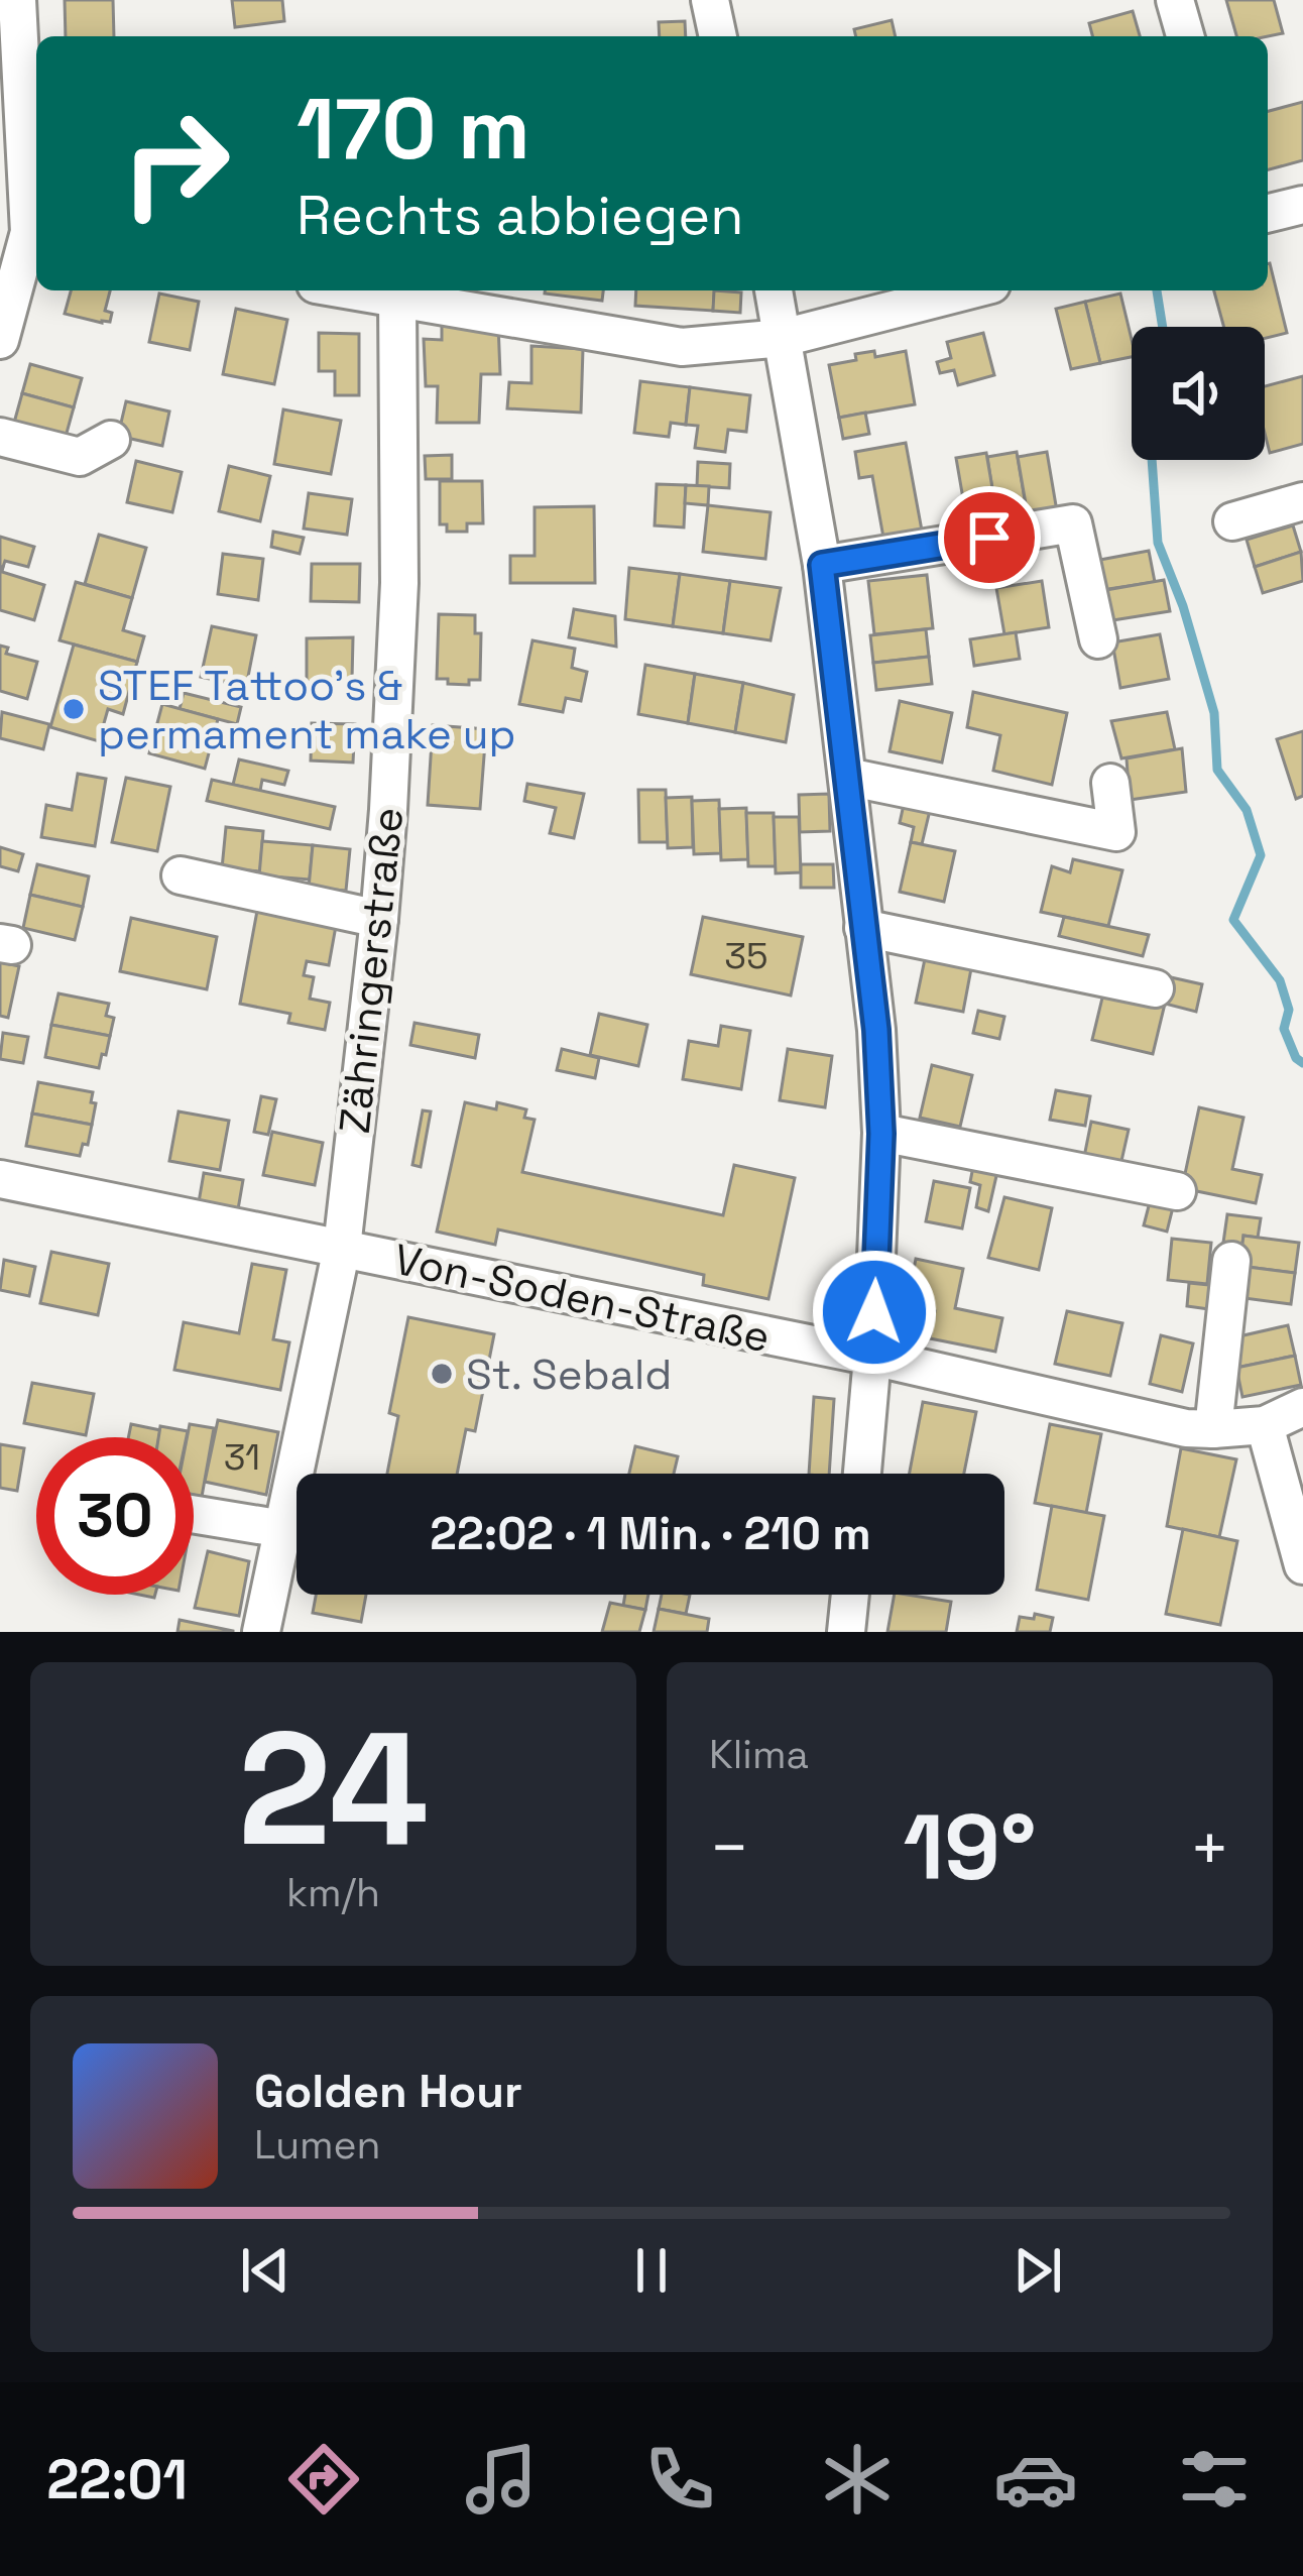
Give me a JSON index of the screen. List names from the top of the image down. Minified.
{"streets":{"street":["Zähringerstraße","Von-Soden-Straße"]},"crossings":[["Zähringerstraße","Von-Soden-Straße"]],"places":["STEF Tattoo's & permament make up","St. Sebald"],"house_numbers":["35","31"],"page":{"turn":["170 m","Rechts abbiegen"],"limit":"30","trip":"22:02 · 1 Min. · 210 m","tile":[["24","km/h"],"Klima"],"heat":["−","19°","+"],"song":["Golden Hour","Lumen"],"tabs":"22:01"}}
